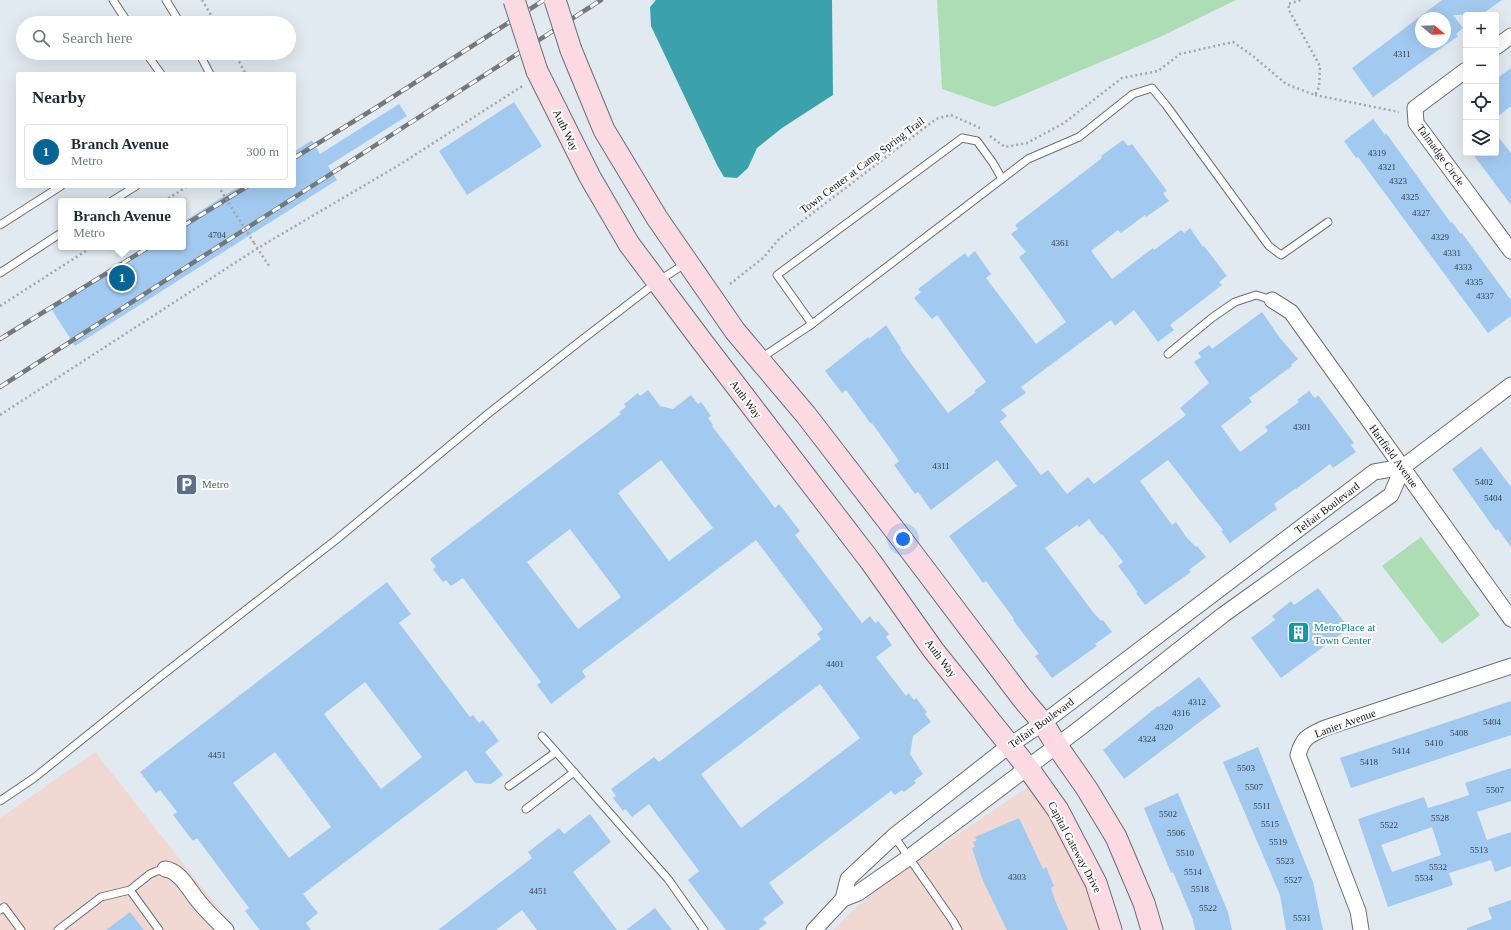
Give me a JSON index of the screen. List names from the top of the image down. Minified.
{"streets":{"street":["Auth Way","Talmadge Circle","Hartfield Avenue","Telfair Boulevard","Lanier Avenue","Capital Gateway Drive"],"path":["Town Center at Camp Spring Trail"]},"crossings":[["Auth Way","Telfair Boulevard"],["Auth Way","Capital Gateway Drive"],["Hartfield Avenue","Telfair Boulevard"],["Telfair Boulevard","Capital Gateway Drive"]],"places":{"parking":["Metro"],"building":["MetroPlace at Town Center"]},"house_numbers":["4311","4319","4321","4323","4325","4327","4704","4329","4361","4331","4333","4335","4337","4301","4311","5402","5404","4401","4312","4316","5404","4320","5408","4324","5410","5414","4451","5418","5503","5507","5507","5511","5502","5528","5515","5522","5506","5519","5513","5510","5523","5532","5514","4303","5534","5527","5518","4451","5522","5531"],"north":"right","page":{"map_buttons":["+","−"],"search":"Search here","heading":"Nearby","list":[{"mark":"1","name":"Branch Avenue","note":"Metro","value":"300 m"}],"popup":["Branch Avenue","Metro"],"pins":"1"}}
